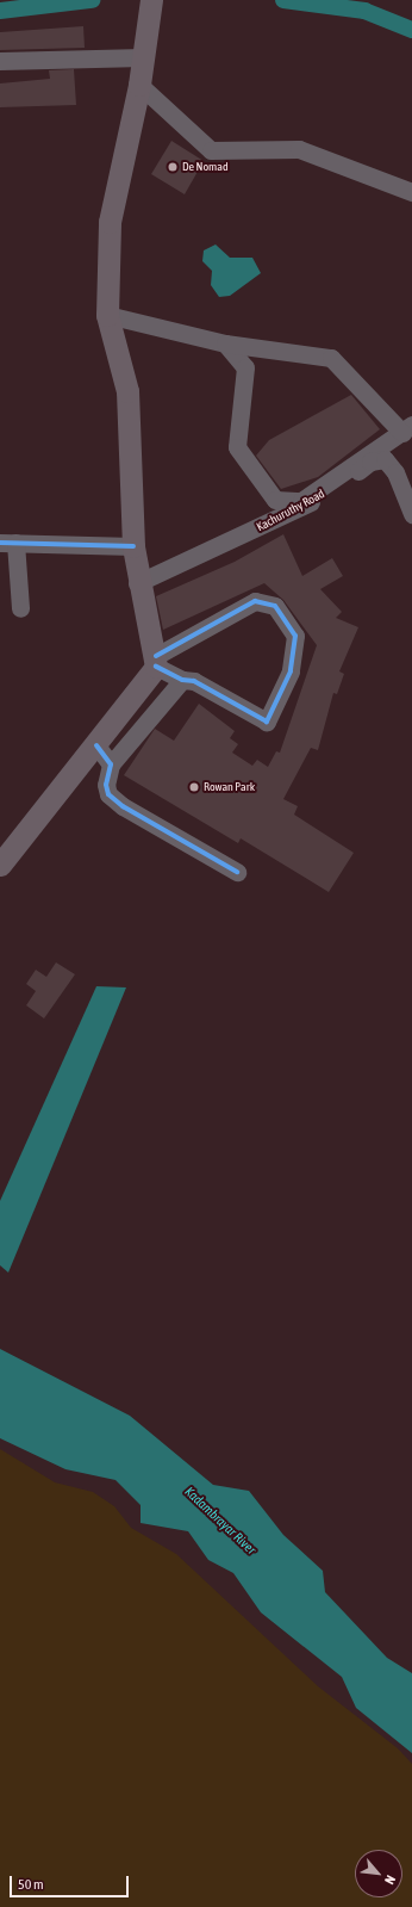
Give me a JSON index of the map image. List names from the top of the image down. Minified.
{"streets":{"street":["Kachuruthy Road"]},"water":["Kadambrayar River"],"places":["De Nomad","Rowan Park"],"scale_bar":"50 m","north":"bottom right"}
